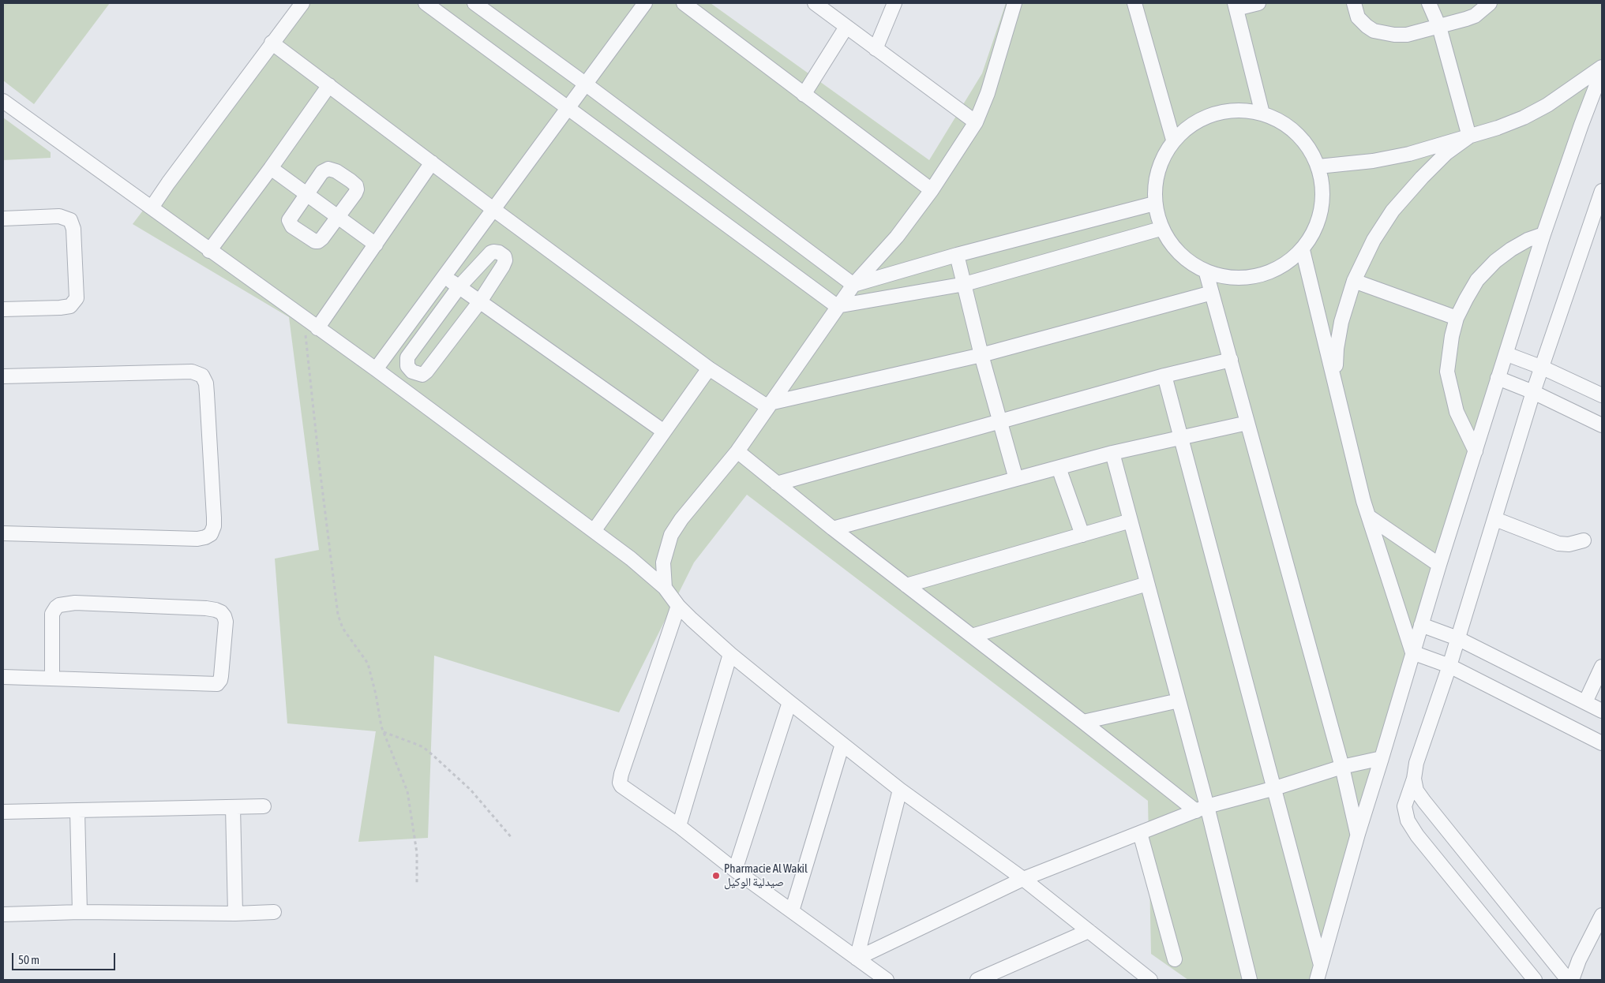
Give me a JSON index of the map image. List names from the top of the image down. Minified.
{"places":["Pharmacie Al Wakil صيدلية الوكيل"],"scale_bar":"50 m"}
